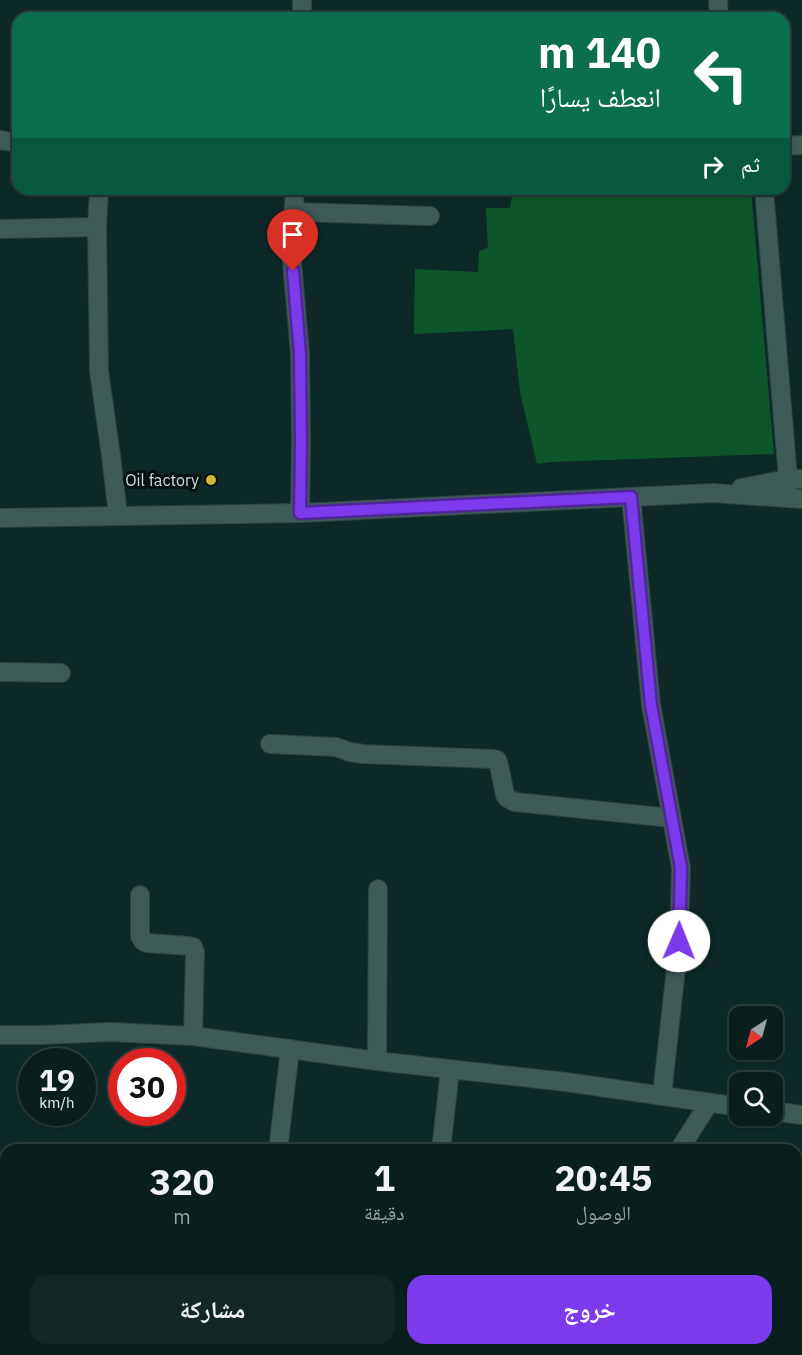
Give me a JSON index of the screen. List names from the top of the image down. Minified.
{"places":["Oil factory"],"north":"bottom left","page":{"turn":["140 m","انعطف يسارًا"],"then":"ثم","speed":"19 km/h","limit":"30","eta":["20:45","الوصول","1","دقيقة","320","m"],"buttons":["خروج","مشاركة"]}}
